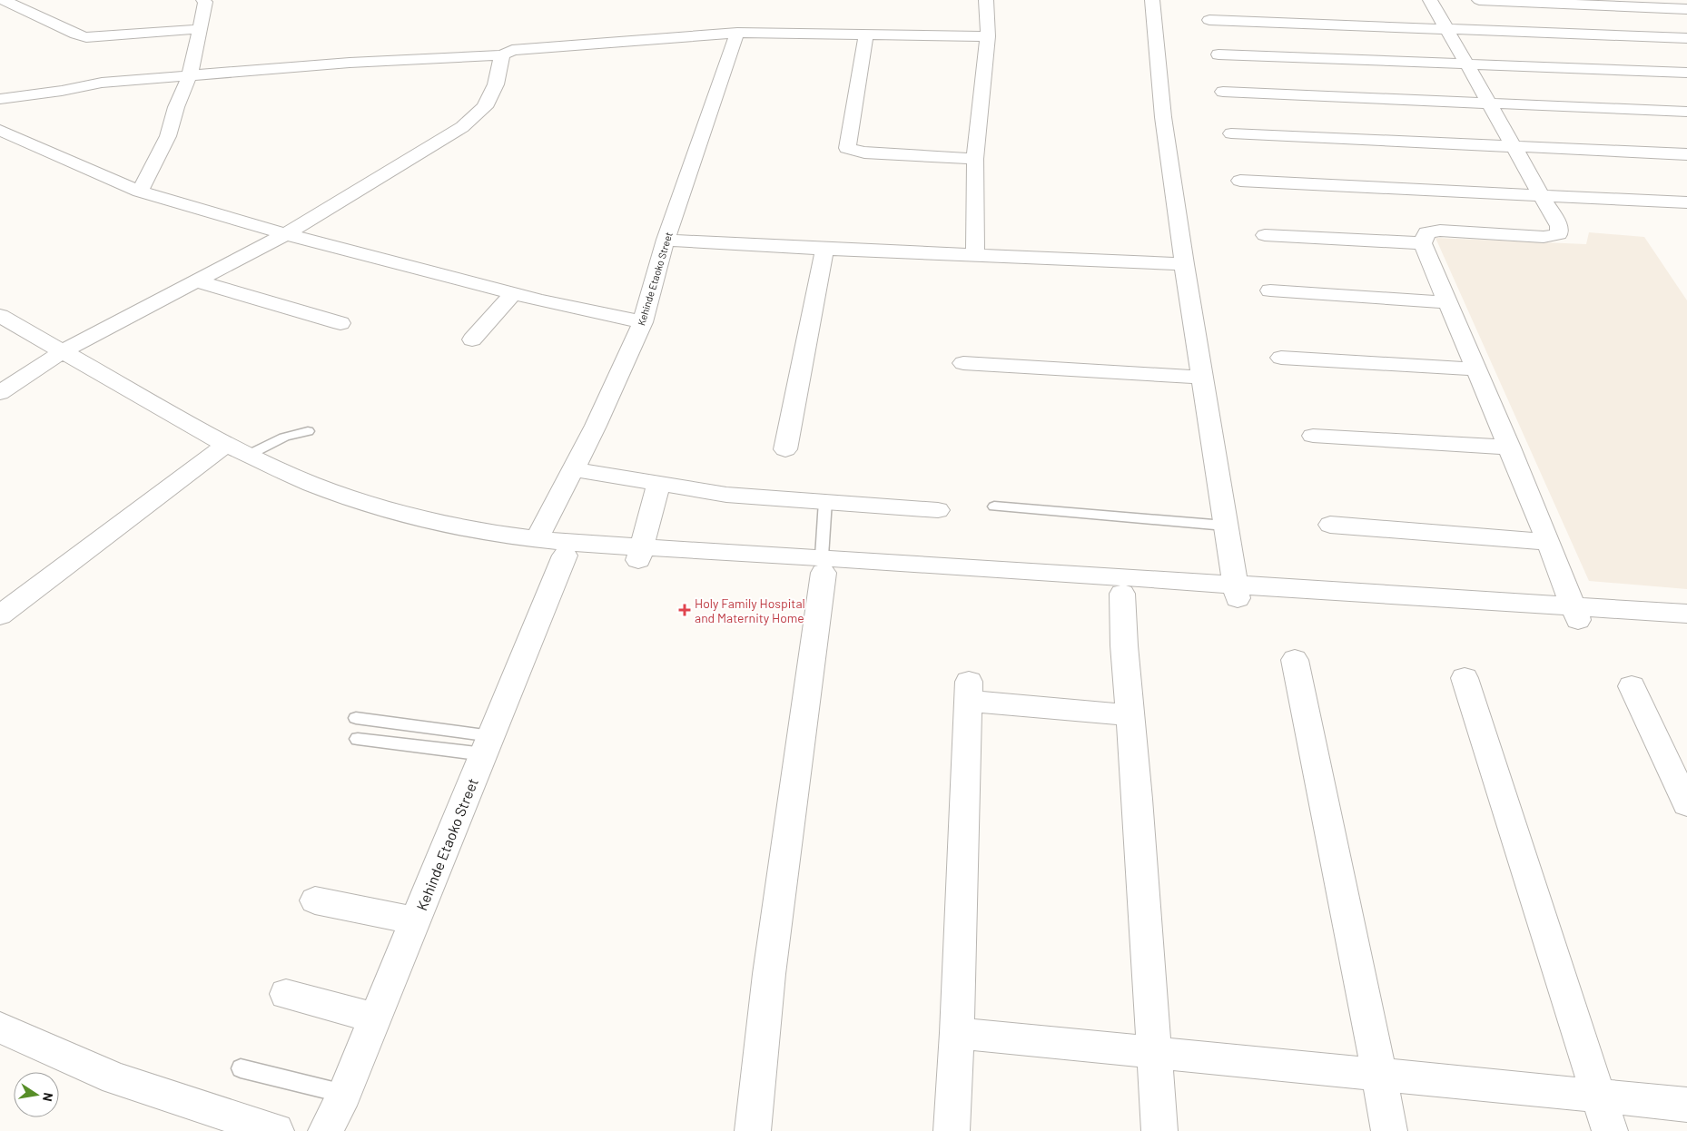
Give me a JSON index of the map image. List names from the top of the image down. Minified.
{"streets":{"street":["Kehinde Etaoko Street"]},"places":{"health":["Holy Family Hospital and Maternity Home"]},"north":"right"}
